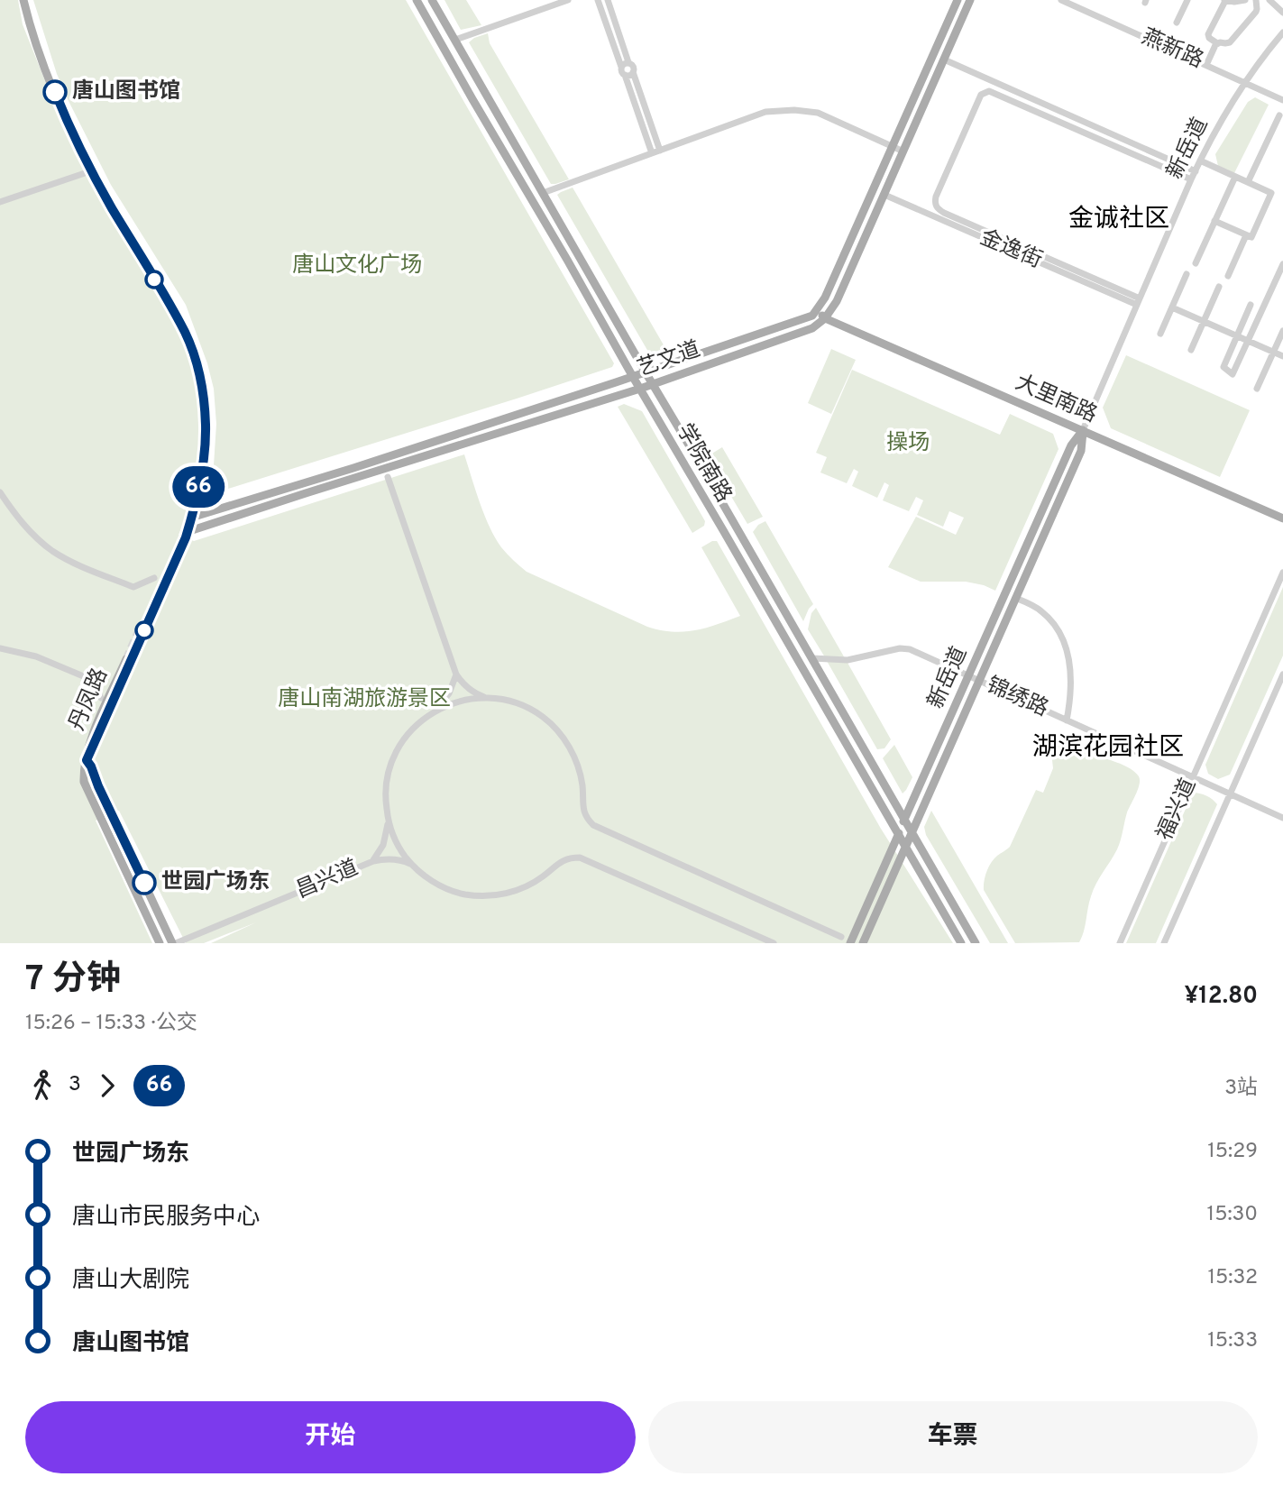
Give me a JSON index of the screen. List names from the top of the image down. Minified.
{"streets":{"main road":["新岳道","艺文道","大里南路","学院南路","丹凤路"],"street":["燕新路","金逸街","锦绣路","福兴道","昌兴道"]},"crossings":[["燕新路","新岳道"],["新岳道","金逸街"],["新岳道","大里南路"],["新岳道","学院南路"],["新岳道","锦绣路"],["艺文道","大里南路"],["艺文道","学院南路"],["学院南路","锦绣路"],["锦绣路","福兴道"]],"districts":["金诚社区","湖滨花园社区"],"parks":["唐山文化广场","操场","唐山南湖旅游景区"],"places":["唐山图书馆","世园广场东"],"lines":["bus line 66"],"page":{"on_map":"66","heading":["7 分钟","15:26 – 15:33 · 公交","¥12.80"],"legs":["3","66","3站"],"list":[{"name":"世园广场东","value":"15:29"},{"name":"唐山市民服务中心","value":"15:30"},{"name":"唐山大剧院","value":"15:32"},{"name":"唐山图书馆","value":"15:33"}],"buttons":["开始","车票"]}}
